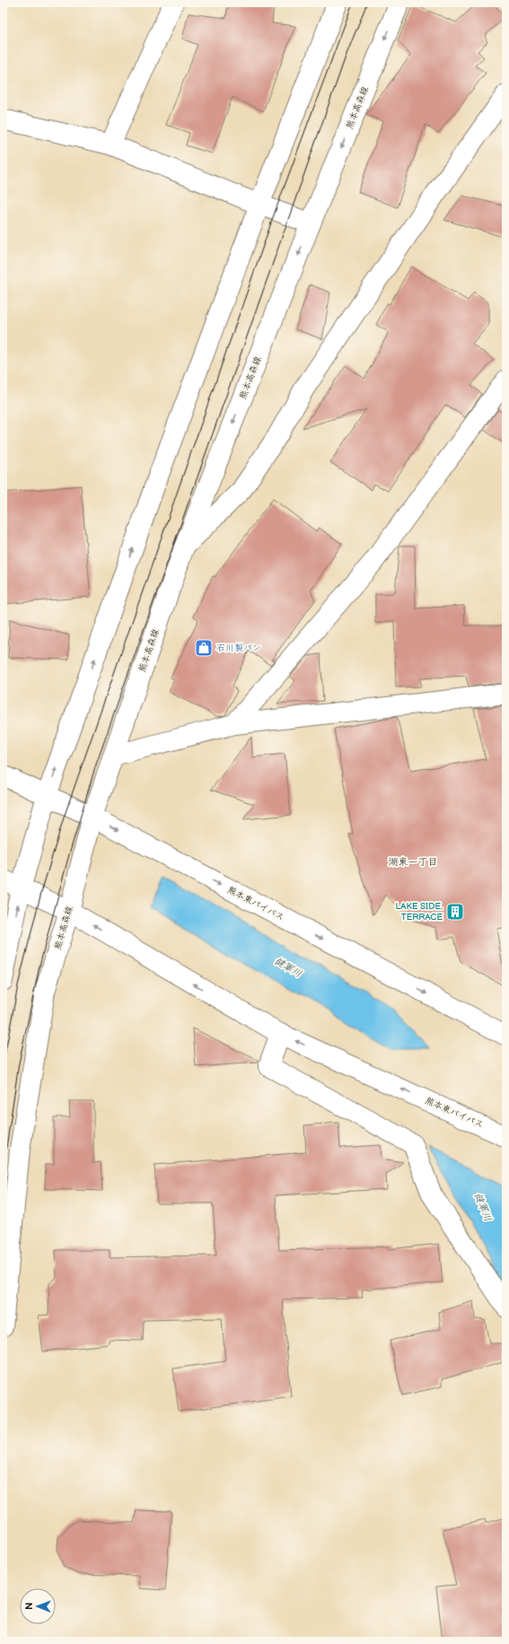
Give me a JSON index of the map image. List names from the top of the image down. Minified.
{"streets":{"main road":["熊本高森線","熊本東バイパス"]},"crossings":[["熊本高森線","熊本東バイパス"]],"districts":["湖東一丁目"],"water":["健軍川"],"places":{"shop":["石川製パン"],"building":["LAKE SIDE. TERRACE"]},"north":"left"}
